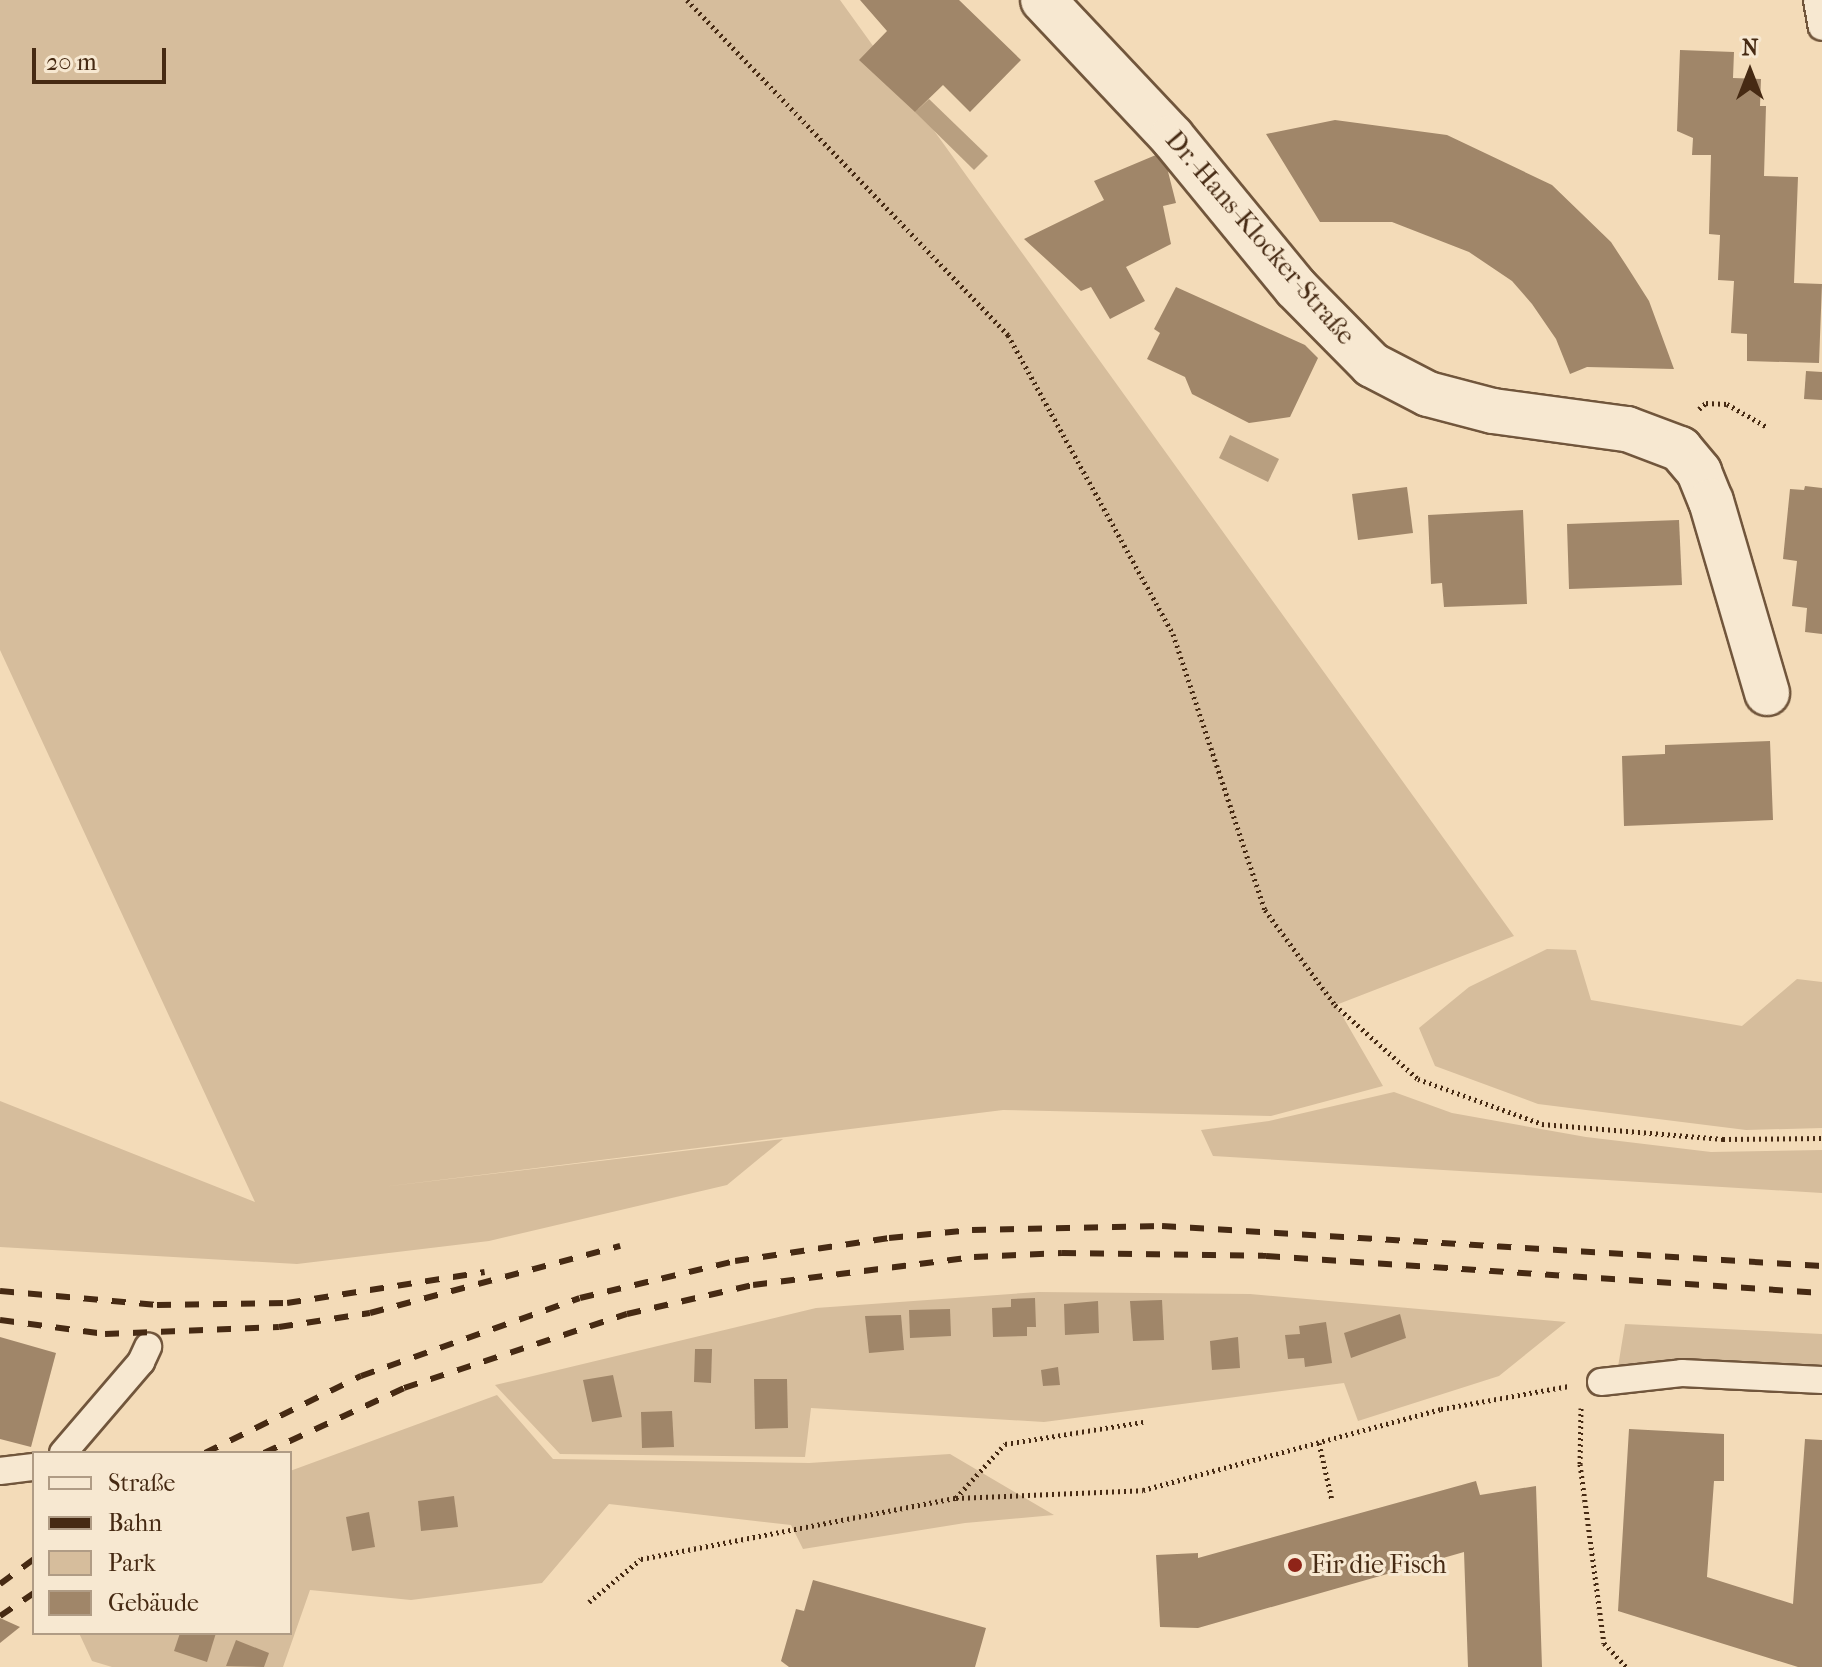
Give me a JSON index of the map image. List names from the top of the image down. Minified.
{"streets":{"street":["Dr.-Hans-Klocker-Straße"]},"places":["Fir die Fisch"],"legend":["Straße","Bahn","Park","Gebäude"],"scale_bar":"20 m","north":"top"}
